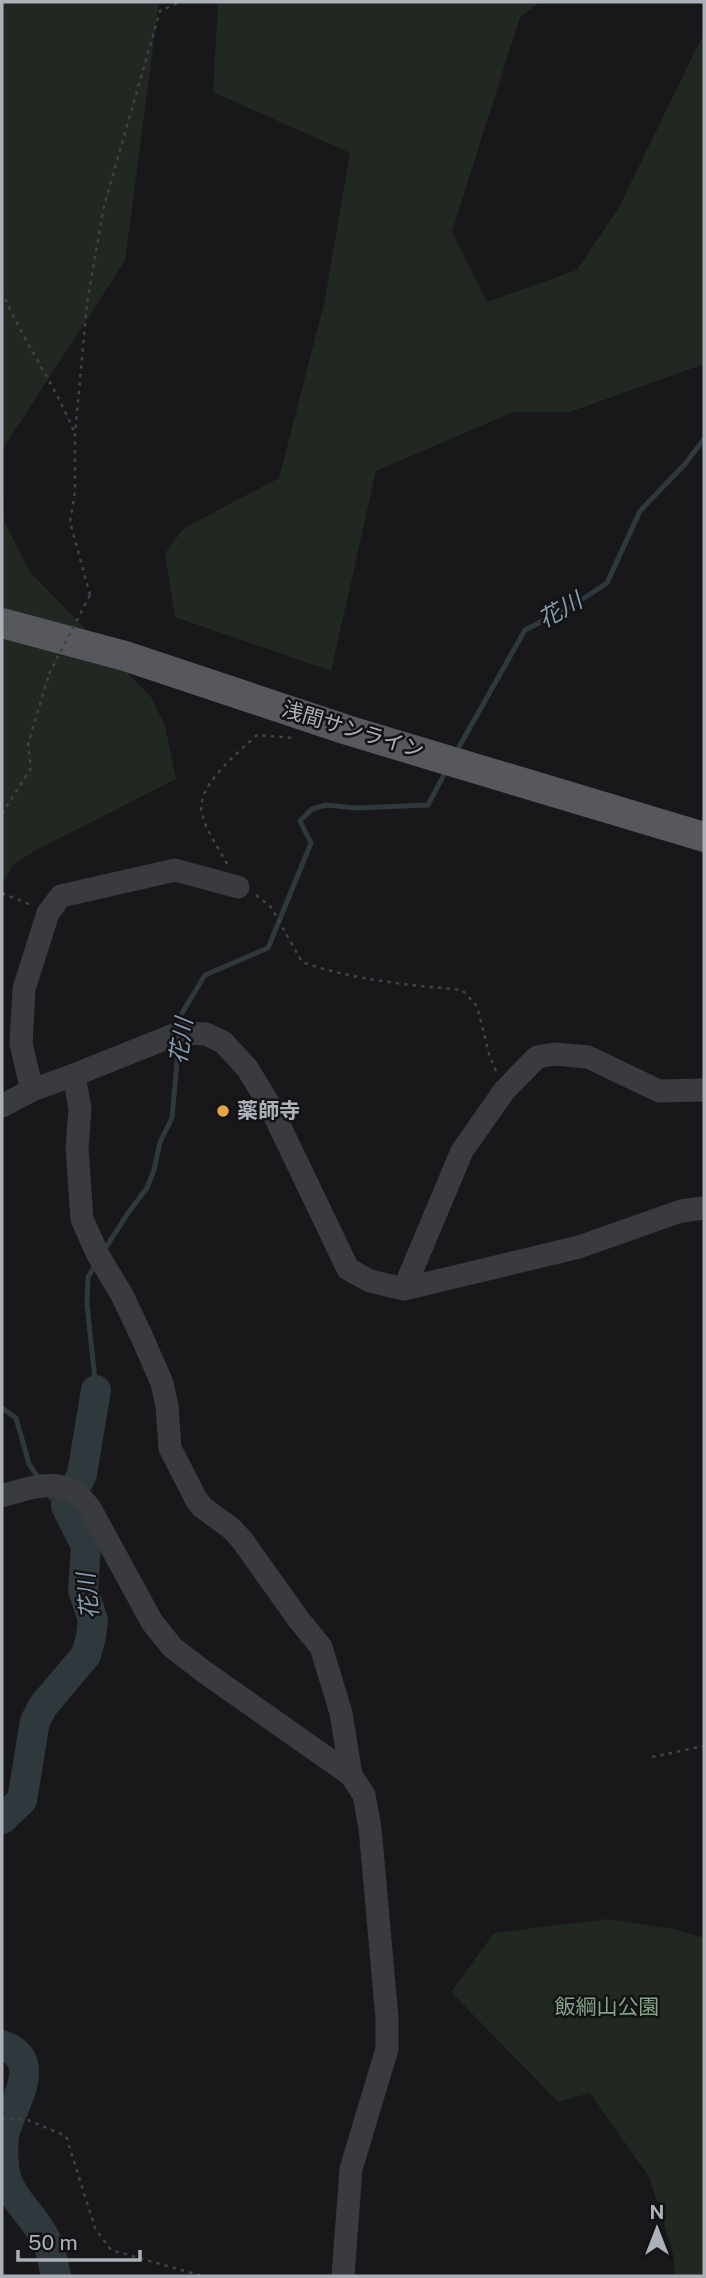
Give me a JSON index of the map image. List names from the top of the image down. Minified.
{"streets":{"main road":["浅間サンライン"]},"water":["花川"],"parks":["飯綱山公園"],"places":["薬師寺"],"scale_bar":"50 m","north":"top"}
